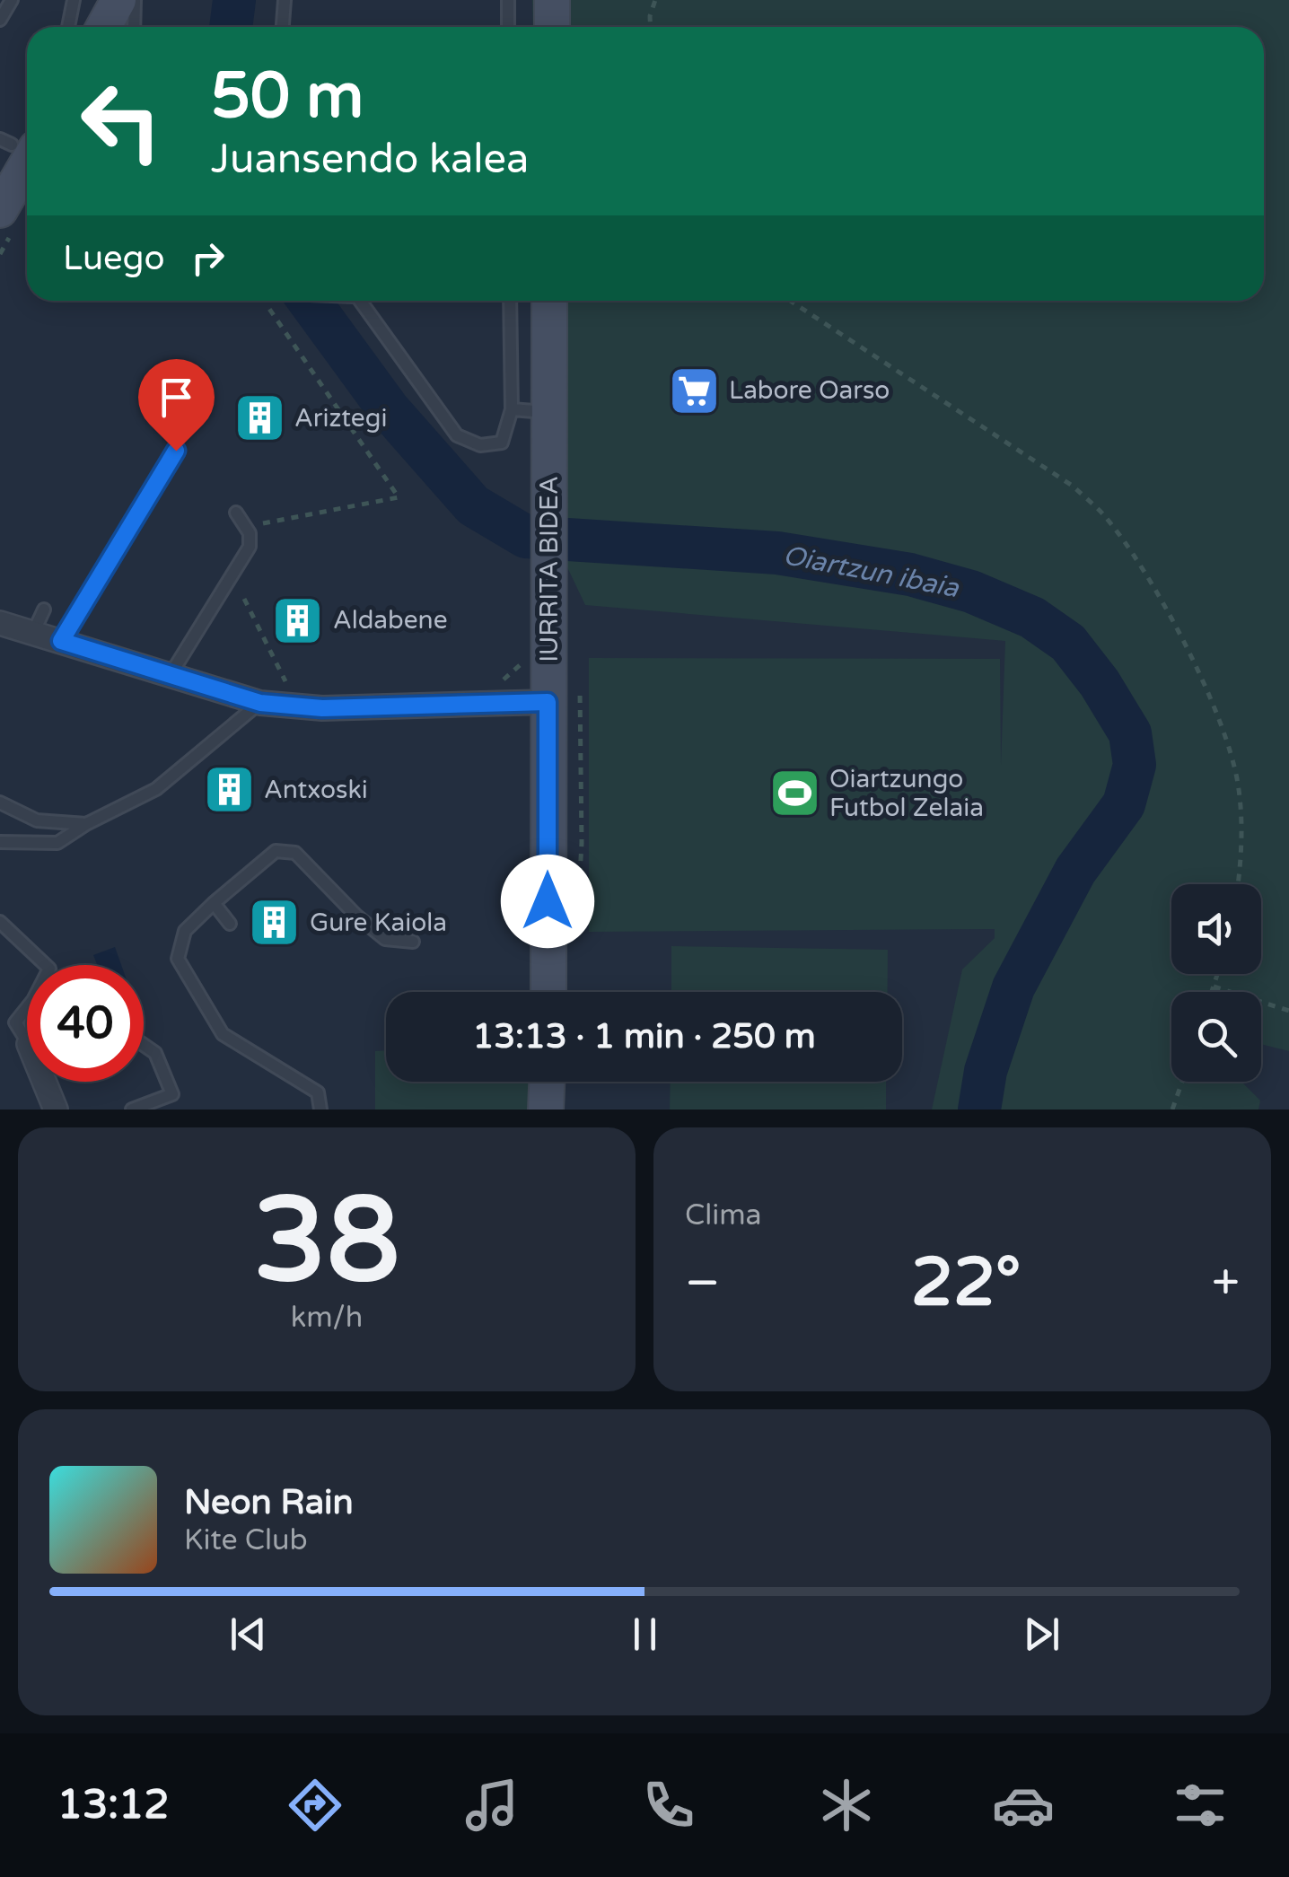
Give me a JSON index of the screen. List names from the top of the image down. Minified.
{"streets":{"street":["IURRITA BIDEA"]},"water":["Oiartzun ibaia"],"places":{"supermarket":["Labore Oarso"],"building":["Ariztegi","Aldabene","Antxoski","Gure Kaiola"],"sports":["Oiartzungo Futbol Zelaia"]},"page":{"turn":["50 m","Juansendo kalea"],"then":"Luego","limit":"40","trip":"13:13 · 1 min · 250 m","tile":[["38","km/h"],"Clima"],"heat":["−","22°","+"],"song":["Neon Rain","Kite Club"],"tabs":"13:12"}}
